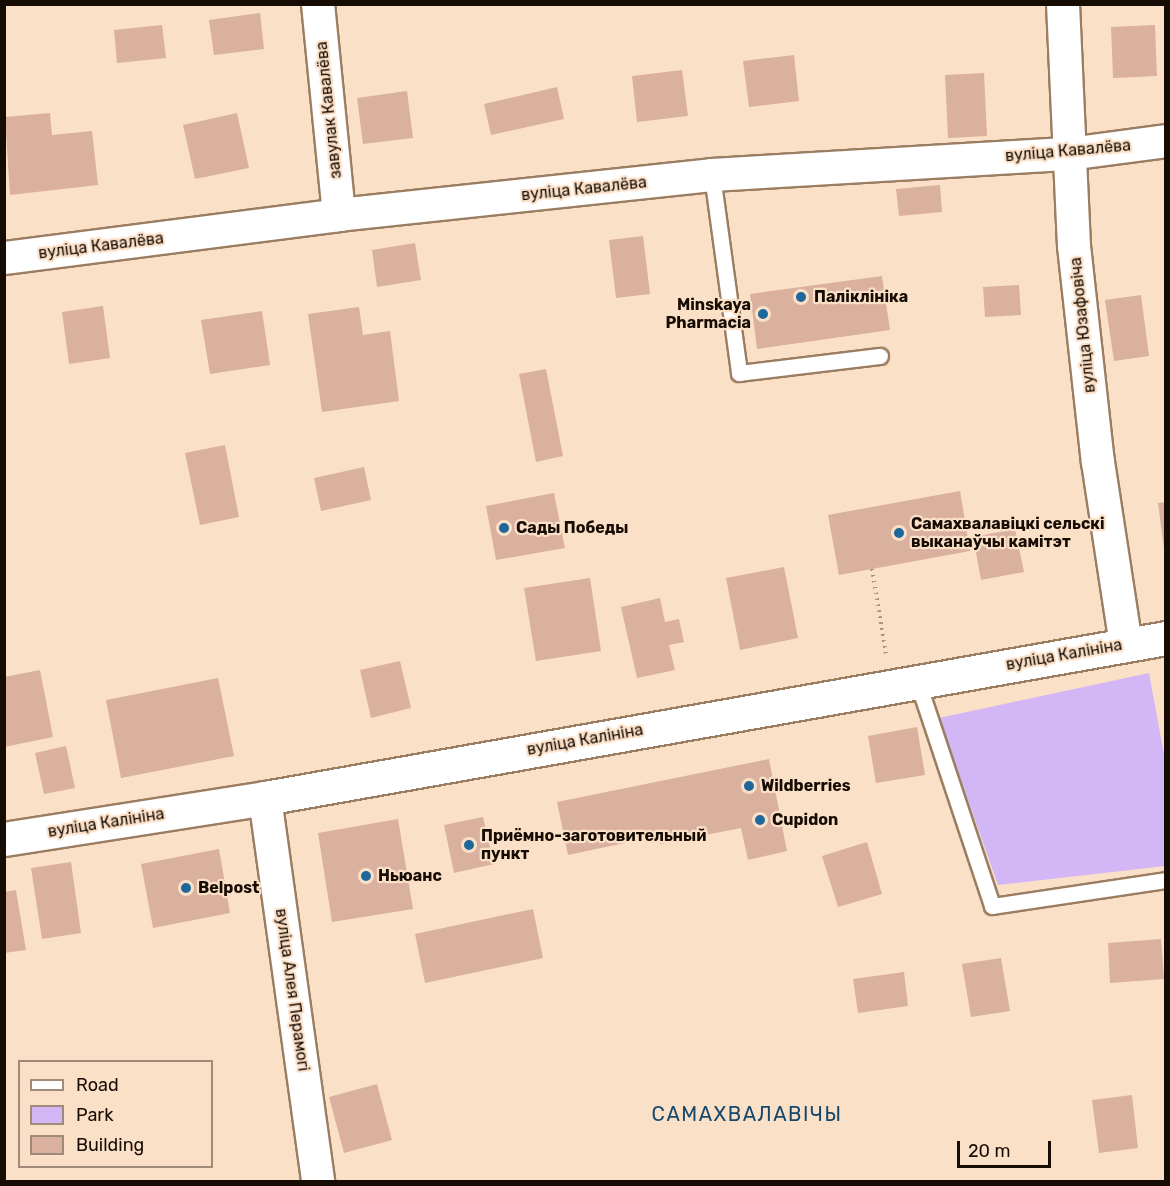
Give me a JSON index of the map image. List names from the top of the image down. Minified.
{"streets":{"street":["завулак Кавалёва","вуліца Кавалёва","вуліца Юзафовіча","вуліца Калініна","вуліца Алея Перамогі"]},"crossings":[["завулак Кавалёва","вуліца Кавалёва"],["вуліца Кавалёва","вуліца Юзафовіча"],["вуліца Юзафовіча","вуліца Калініна"],["вуліца Калініна","вуліца Алея Перамогі"]],"districts":["САМАХВАЛАВІЧЫ"],"places":["Паліклініка","Minskaya Pharmacia","Сады Победы","Самахвалавіцкі сельскі выканаўчы камітэт","Wildberries","Cupidon","Приёмно-заготовительный пункт","Ньюанс","Belpost"],"legend":["Road","Park","Building"],"scale_bar":"20 m"}
